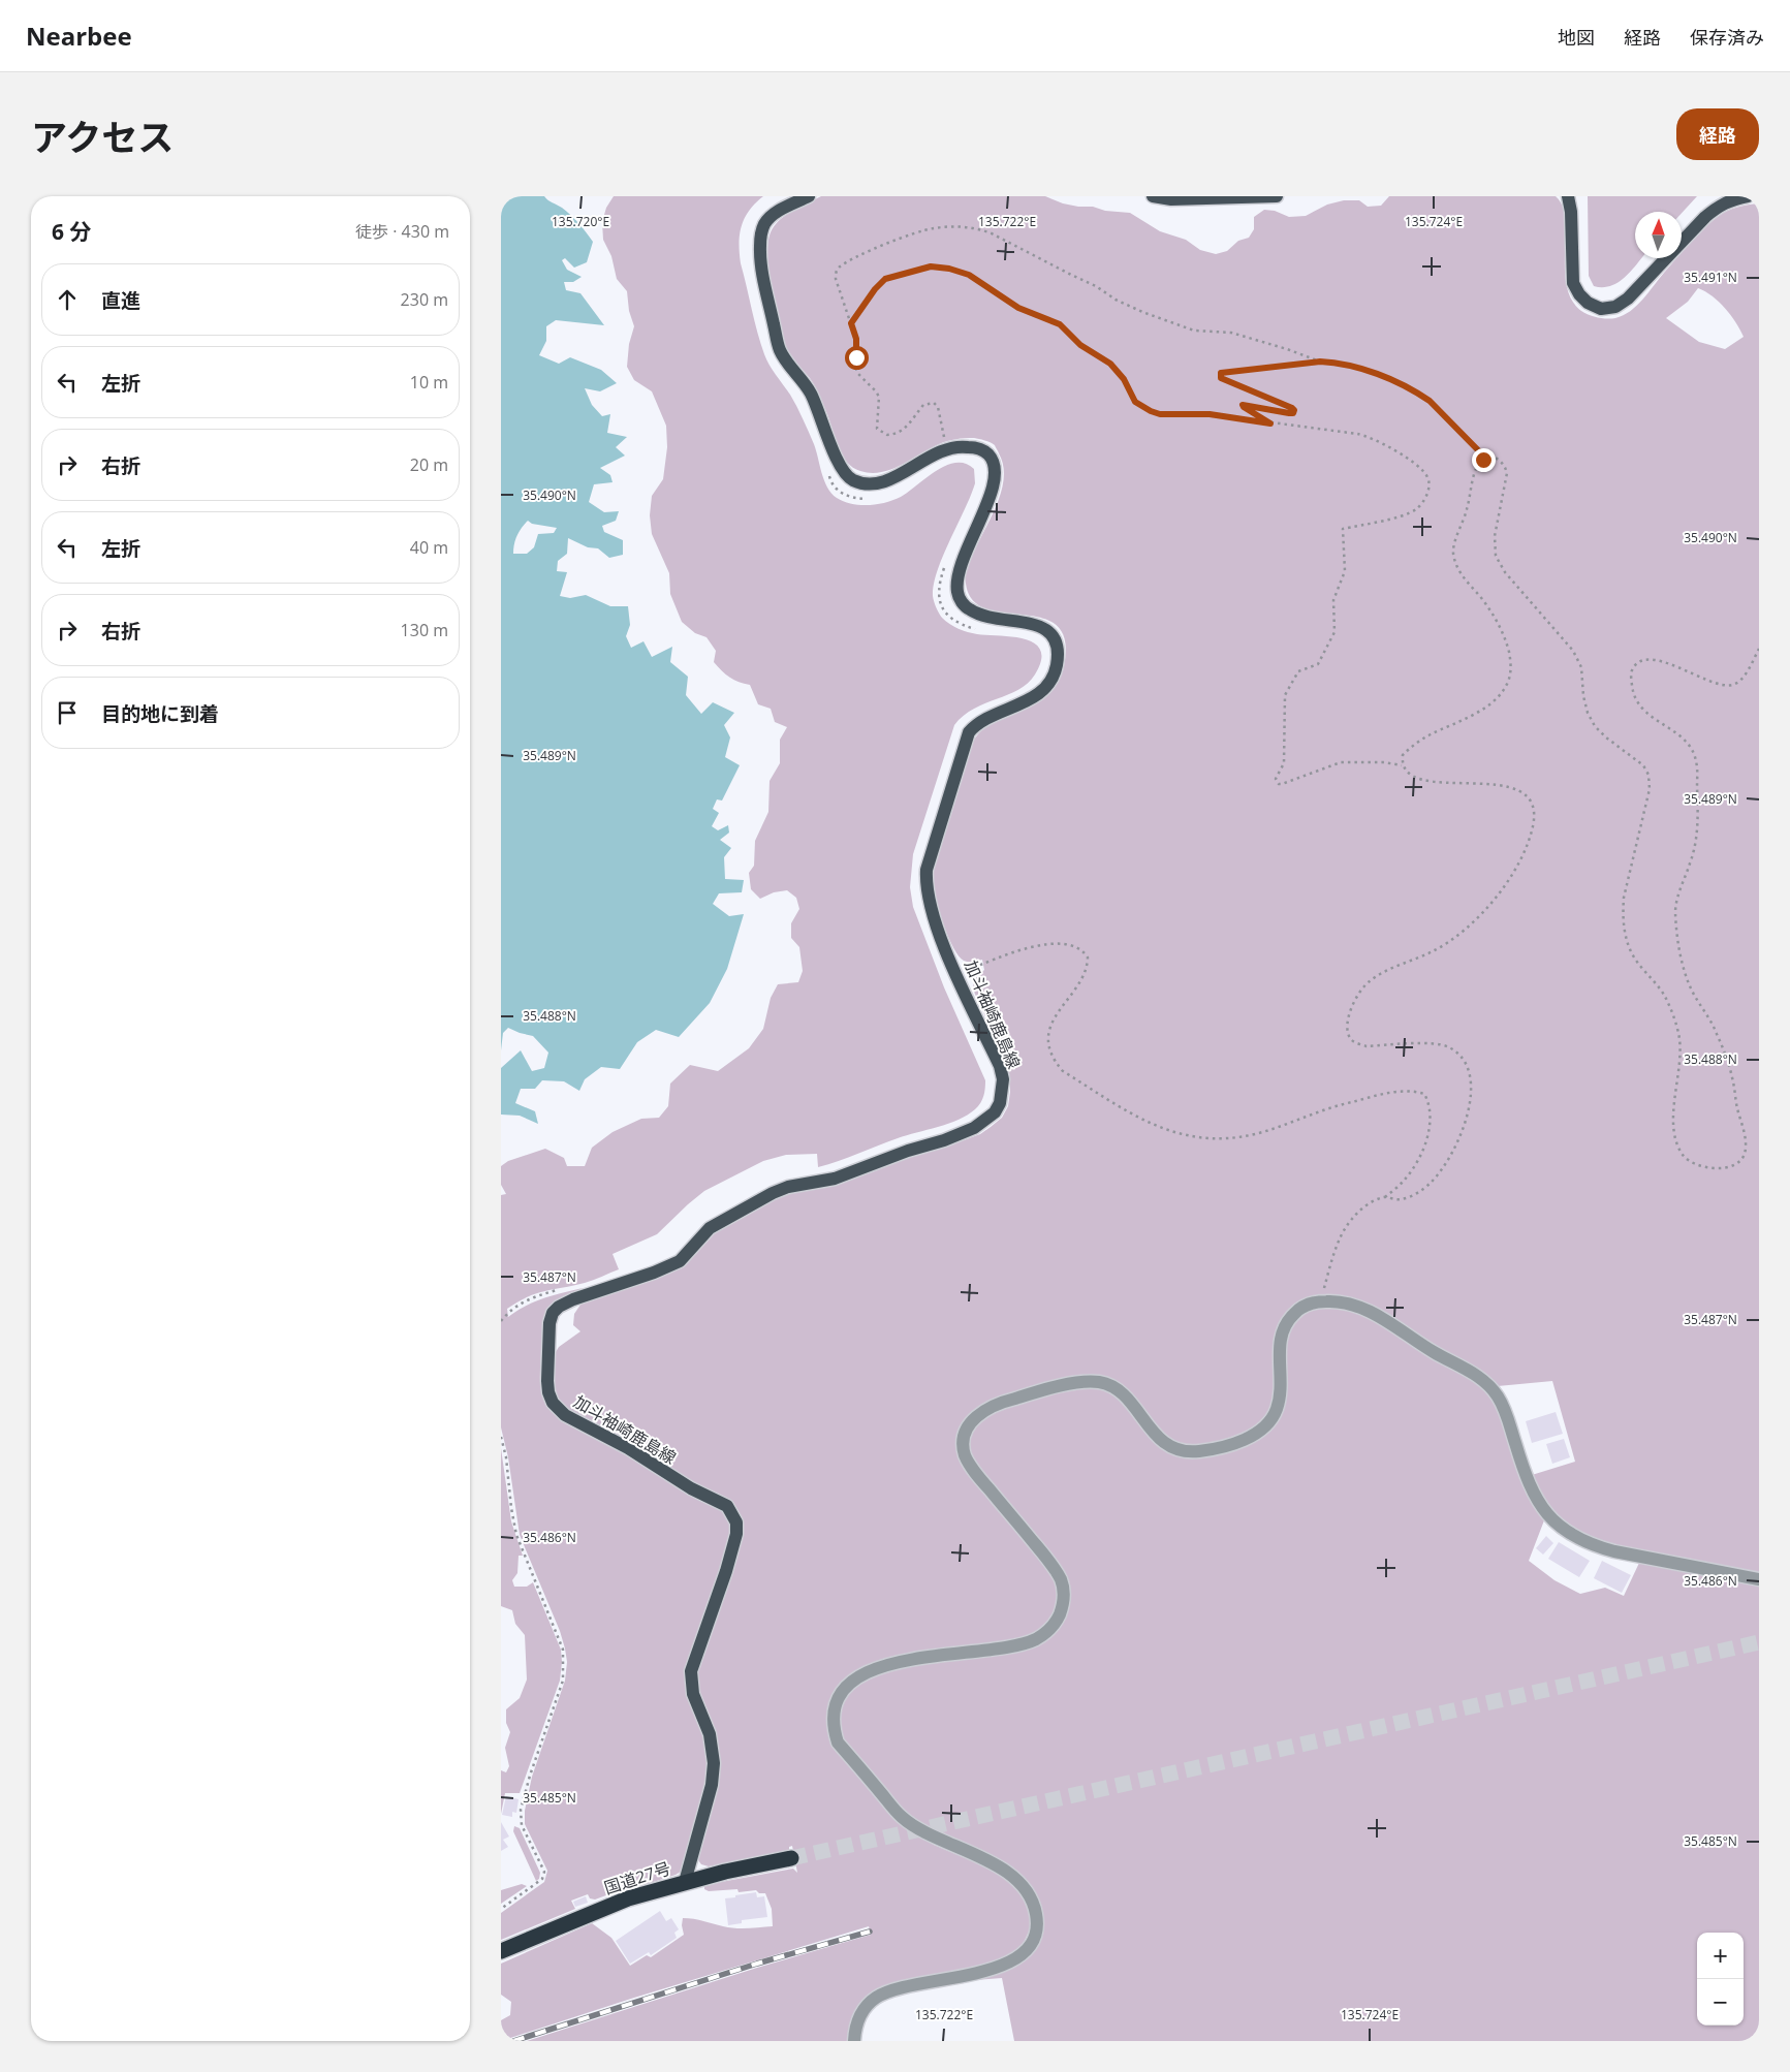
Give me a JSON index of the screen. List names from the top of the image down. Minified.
{"streets":{"highway":["国道27号"],"main road":["加斗袖崎鹿島線"]},"crossings":[["加斗袖崎鹿島線","国道27号"]],"north":"top","page":{"header":"Nearbee","nav":["地図","経路","保存済み"],"title":"アクセス","buttons":"経路","heading":["6 分","徒歩 · 430 m"],"list":[["直進","230 m"],["左折","10 m"],["右折","20 m"],["左折","40 m"],["右折","130 m"],"目的地に到着"],"map_buttons":["+","−"]},"coordinates":["135.720°E","135.722°E","135.724°E","35.491°N","35.490°N","35.489°N","35.488°N","35.487°N","35.486°N","35.485°N"]}
